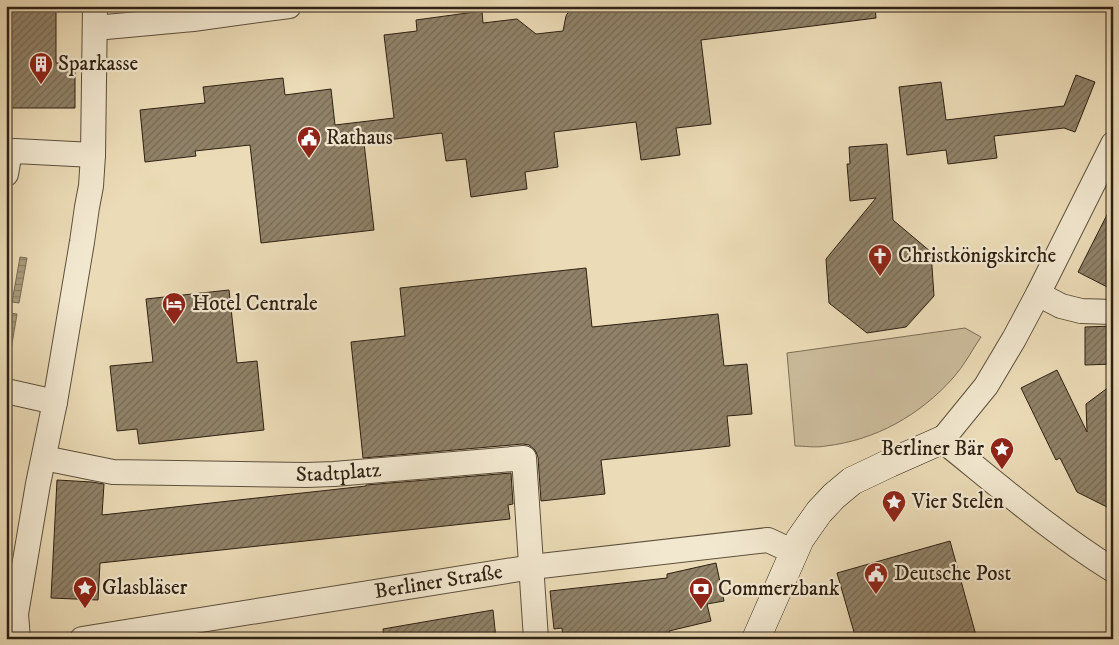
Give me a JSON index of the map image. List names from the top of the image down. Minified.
{"streets":{"street":["Stadtplatz","Berliner Straße"]},"crossings":[["Stadtplatz","Berliner Straße"]],"places":{"building":["Sparkasse"],"public building":["Rathaus","Deutsche Post"],"church":["Christkönigskirche"],"hotel":["Hotel Centrale"],"place":["Berliner Bär","Vier Stelen","Glasbläser"],"bank":["Commerzbank"]}}
